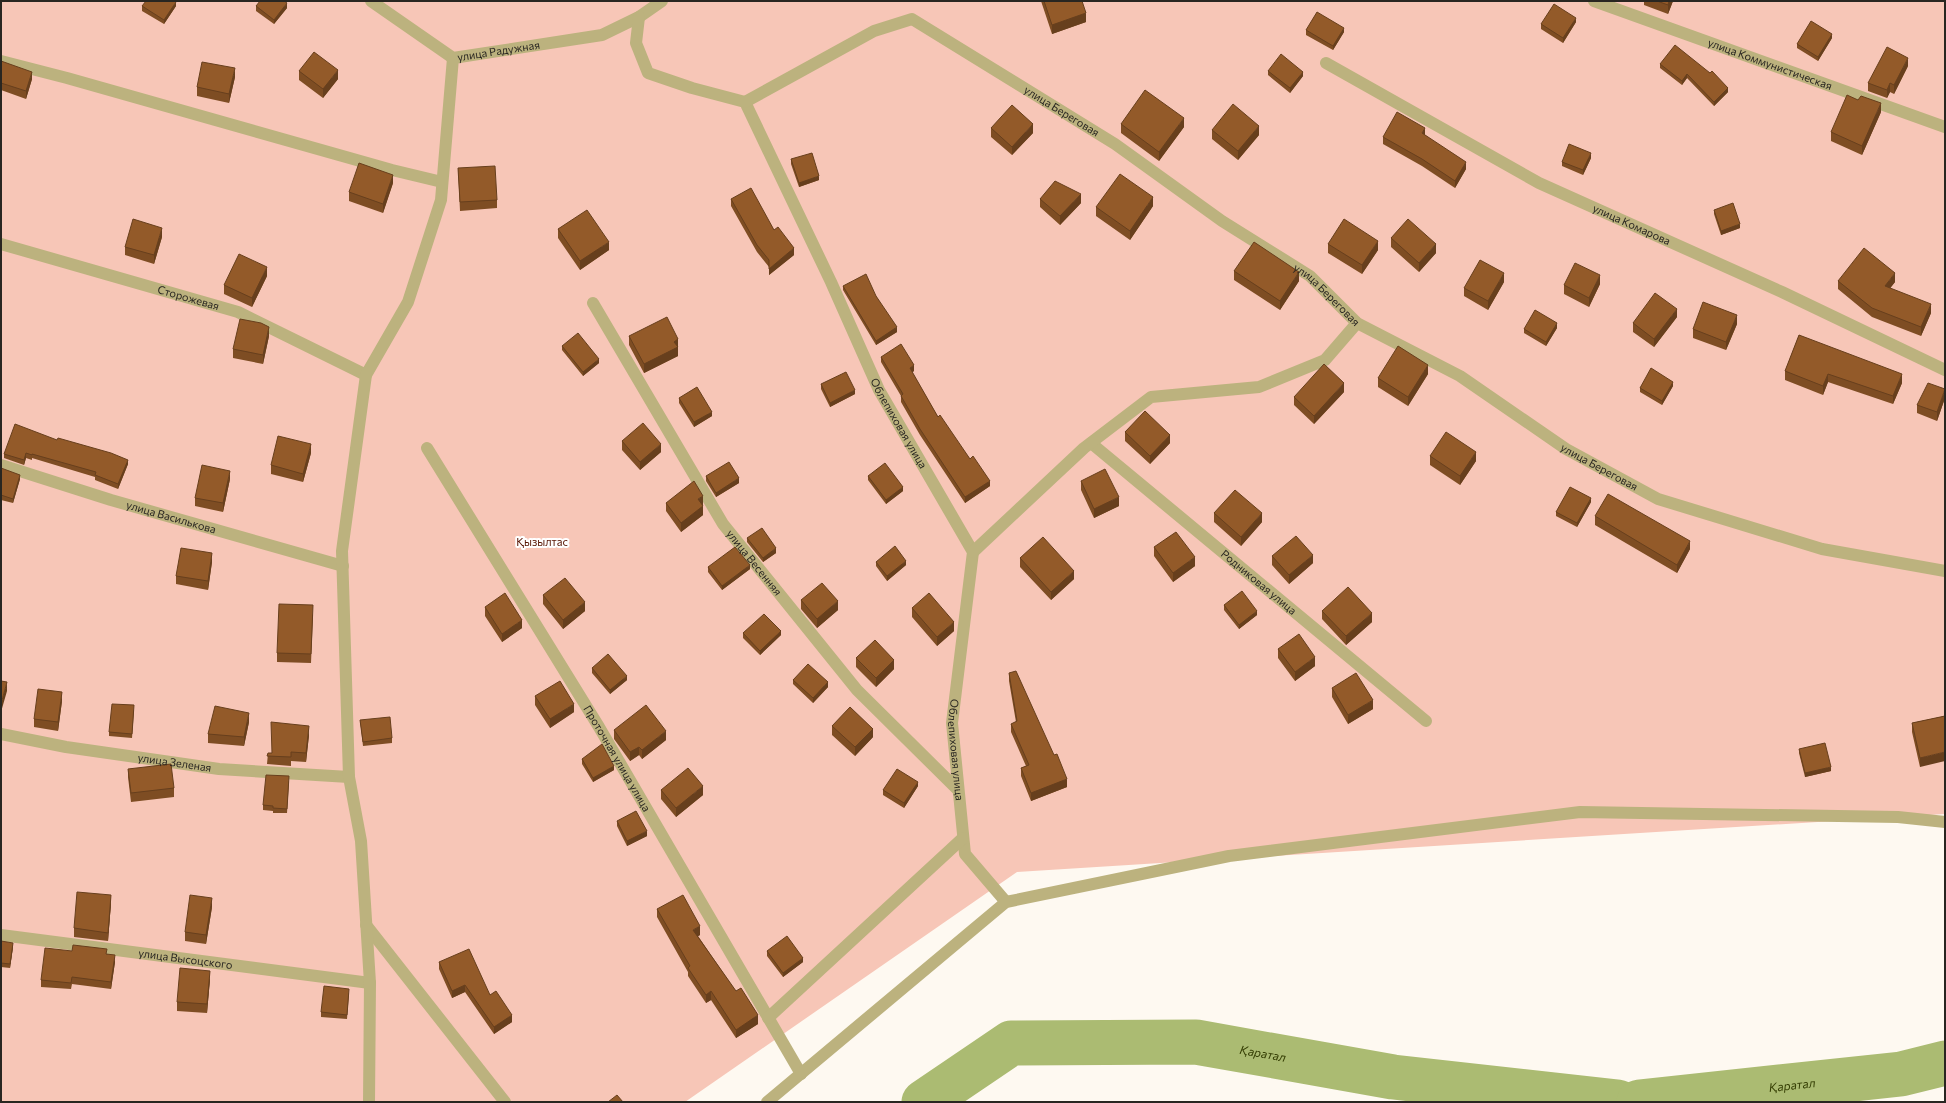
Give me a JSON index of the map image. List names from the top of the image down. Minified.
{"streets":{"street":["улица Радужная","улица Коммунистическая","улица Береговая","улица Комарова","Сторожевая","Облепиховая улица","улица Василькова","улица Весенняя","Родниковая улица","Проточная улица улица","улица Зеленая","улица Высоцского"]},"crossings":[["улица Береговая","Облепиховая улица"],["Облепиховая улица","улица Весенняя"]],"water":["Қаратал"],"parks":["Қызылтас"]}
